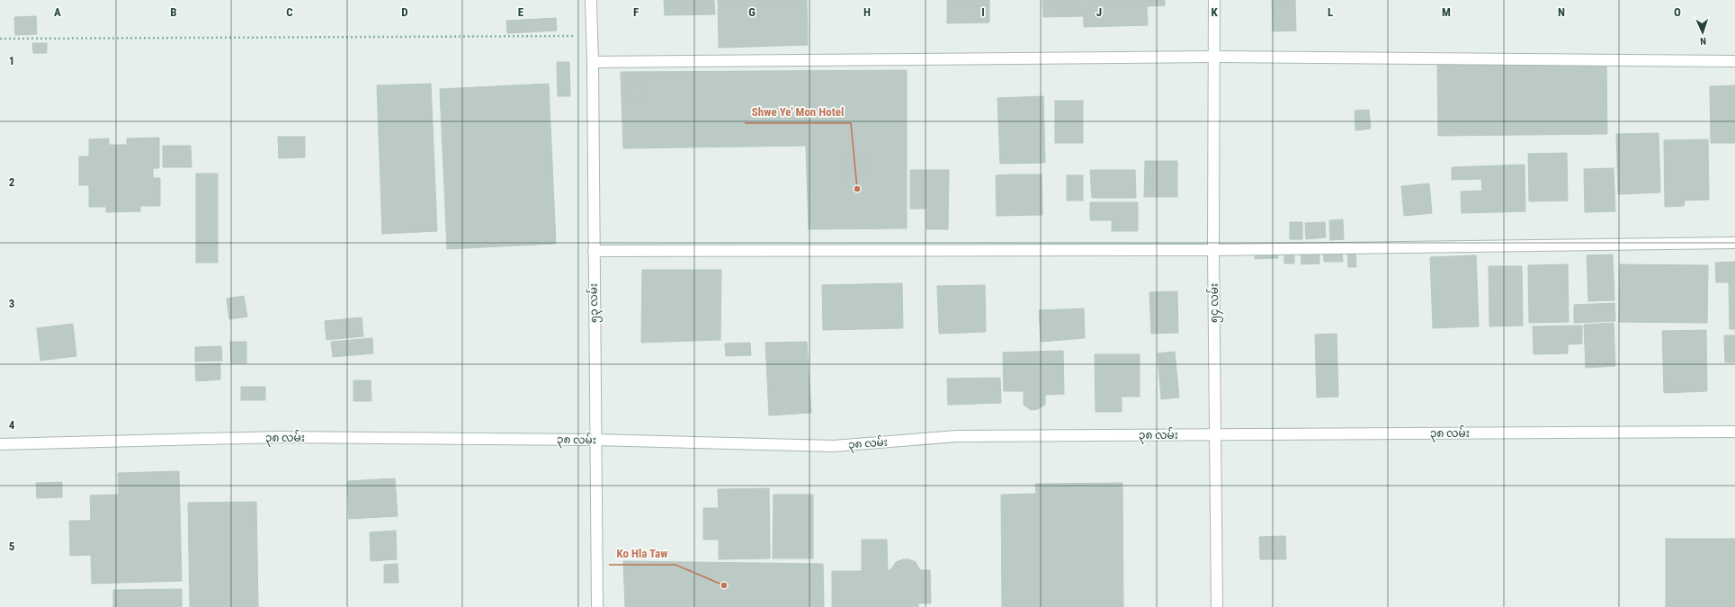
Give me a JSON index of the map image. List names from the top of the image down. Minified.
{"streets":{"street":["၅၃ လမ်း","၅၄ လမ်း","၃၈ လမ်း"]},"crossings":[["၅၃ လမ်း","၃၈ လမ်း"],["၅၄ လမ်း","၃၈ လမ်း"]],"places":["Shwe Ye' Mon Hotel","Ko Hla Taw"],"north":"bottom","grid":{"columns":["A","B","C","D","E","F","G","H","I","J","K","L","M","N","O"],"rows":["1","2","3","4","5"]}}
